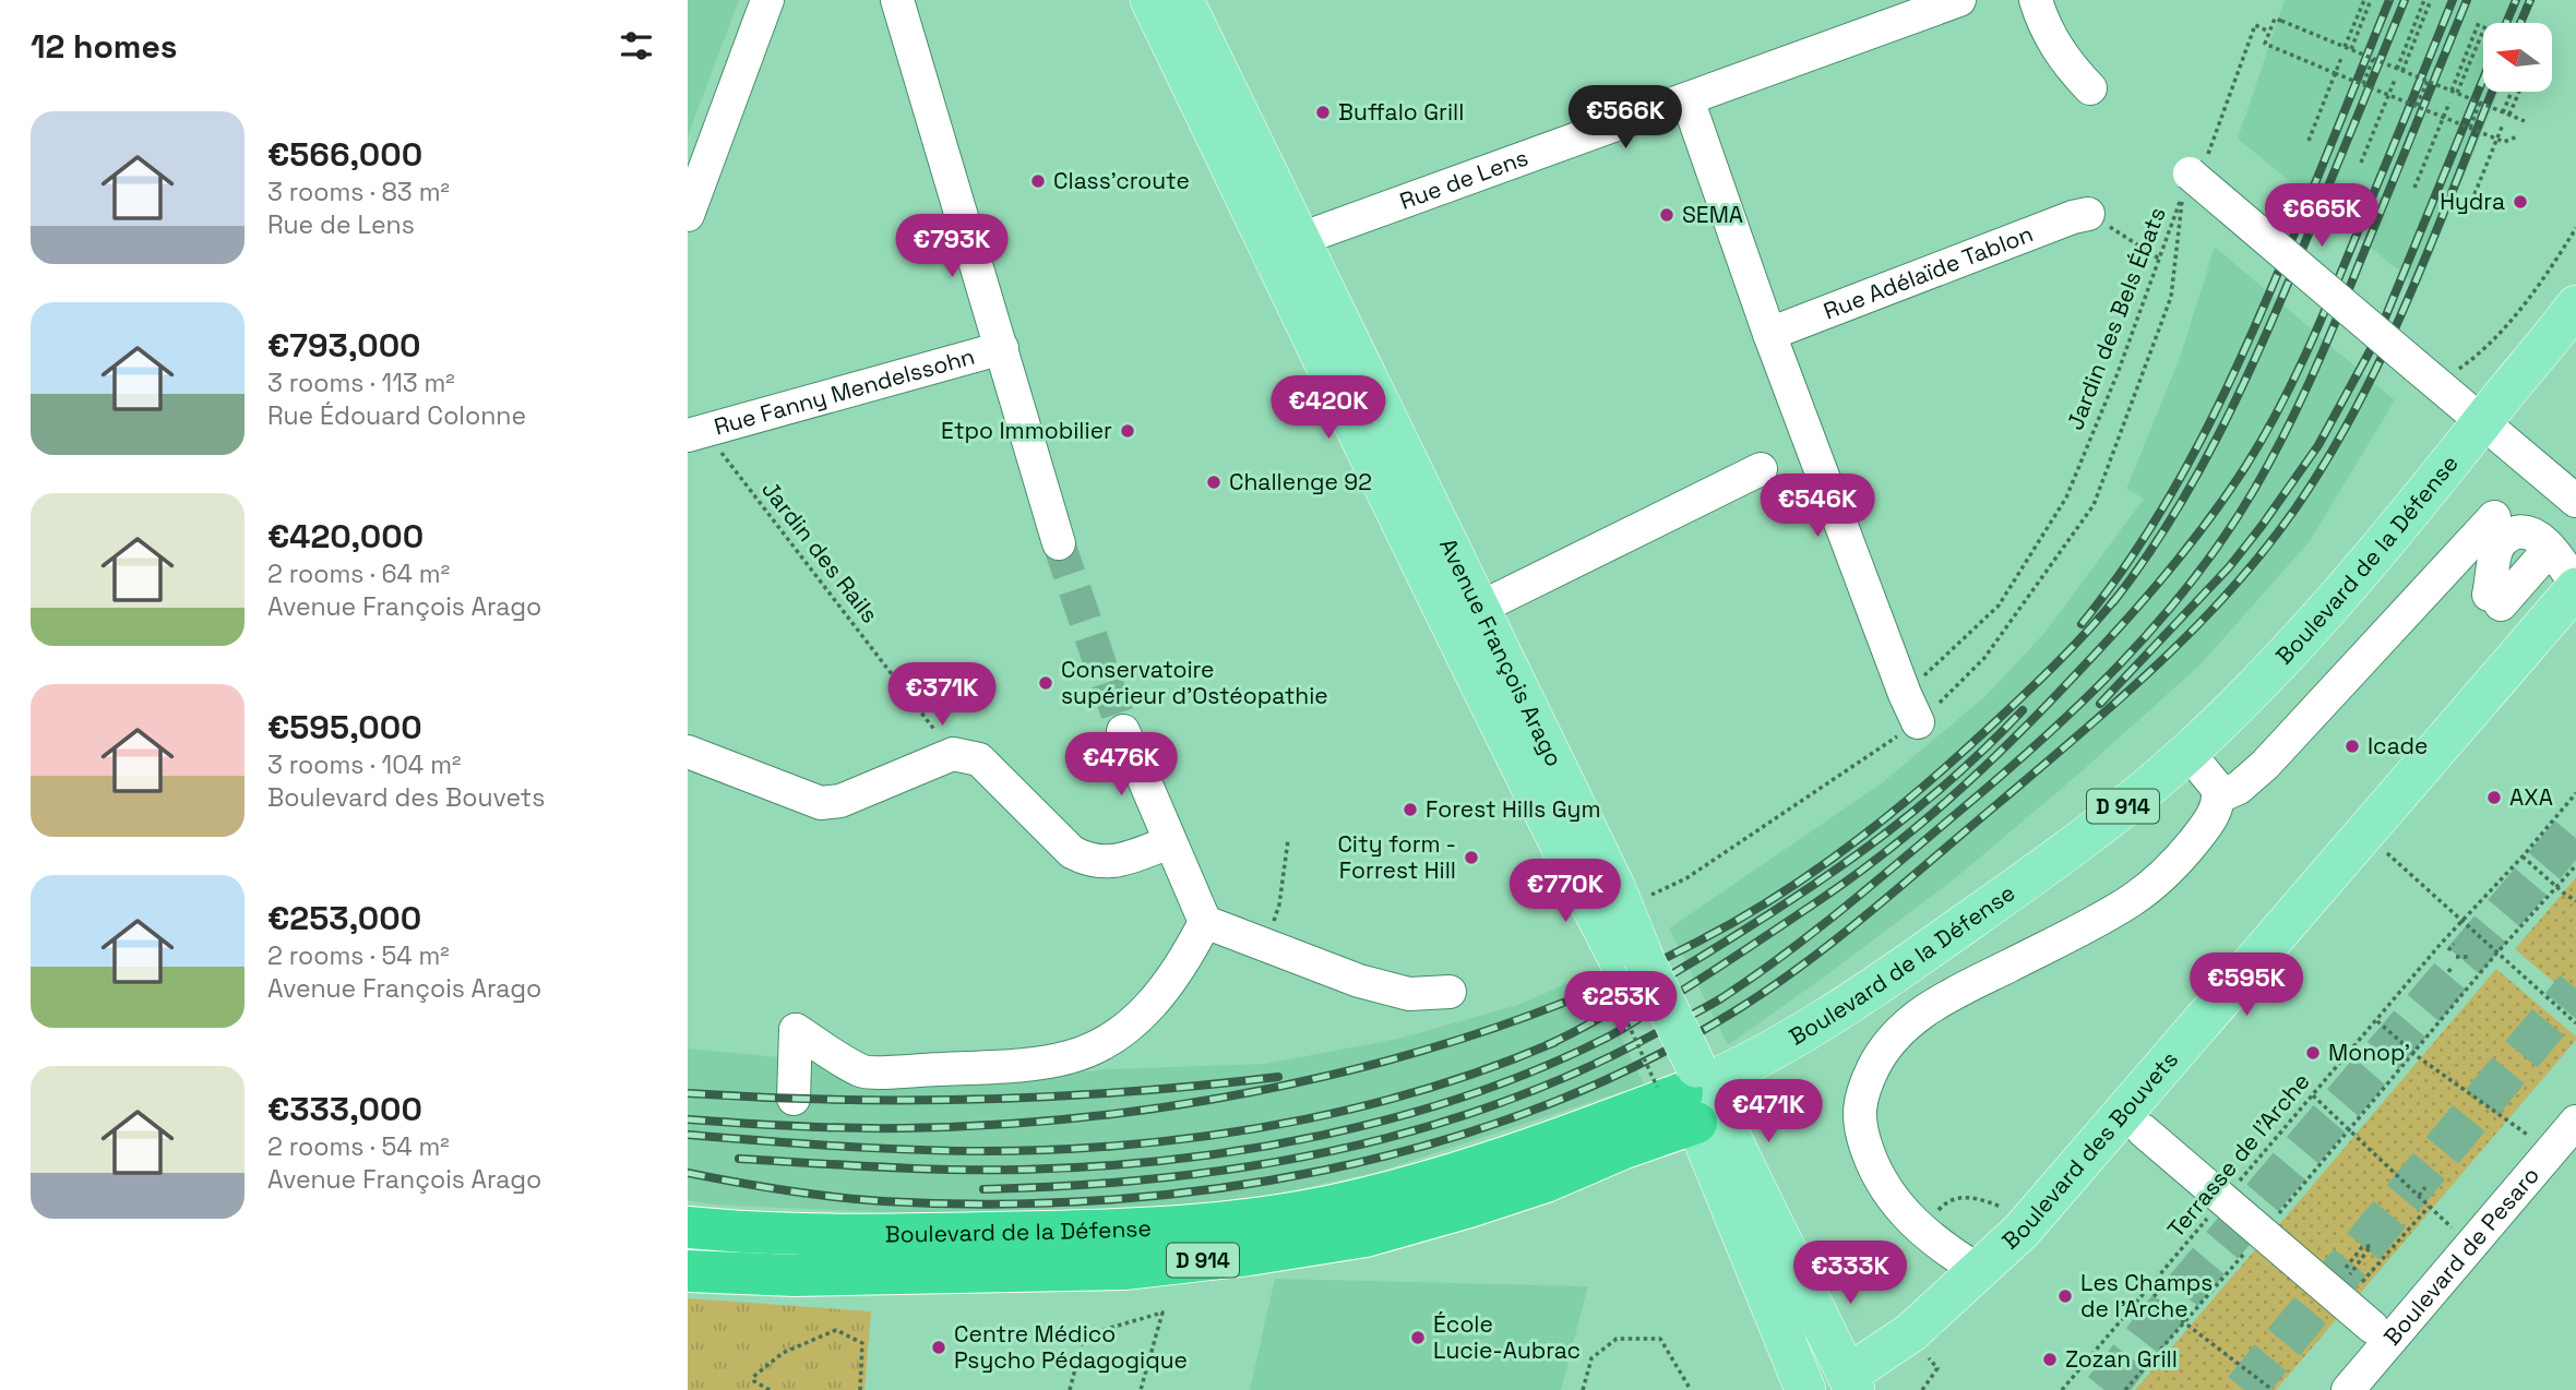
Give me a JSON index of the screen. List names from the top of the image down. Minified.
{"streets":{"highway":["Boulevard de la Défense","D 914"],"main road":["Avenue François Arago","Boulevard des Bouvets"],"street":["Rue de Lens","Rue Adélaïde Tablon","Rue Fanny Mendelssohn","Boulevard de Pesaro"],"path":["Jardin des Bels Ébats","Jardin des Rails","Terrasse de l'Arche"]},"crossings":[["Rue de Lens","Avenue François Arago"],["Rue Fanny Mendelssohn","Jardin des Rails"],["Boulevard de la Défense","Avenue François Arago"],["Avenue François Arago","Boulevard des Bouvets"]],"places":["Buffalo Grill","Class'croute","Hydra","SEMA","Etpo Immobilier","Challenge 92","Conservatoire supérieur d'Ostéopathie","Icade","AXA","Forest Hills Gym","City form - Forrest Hill","Monop'","Les Champs de l'Arche","École Lucie-Aubrac","Centre Médico Psycho Pédagogique","Zozan Grill"],"north":"left","page":{"heading":"12 homes","price":["€566K","€665K","€793K","€420K","€546K","€371K","€476K","€770K","€595K","€253K","€471K","€333K"],"list":[{"name":"€566,000","note":"3 rooms · 83 m² · Rue de Lens"},{"name":"€793,000","note":"3 rooms · 113 m² · Rue Édouard Colonne"},{"name":"€420,000","note":"2 rooms · 64 m² · Avenue François Arago"},{"name":"€595,000","note":"3 rooms · 104 m² · Boulevard des Bouvets"},{"name":"€253,000","note":"2 rooms · 54 m² · Avenue François Arago"},{"name":"€333,000","note":"2 rooms · 54 m² · Avenue François Arago"}]}}
